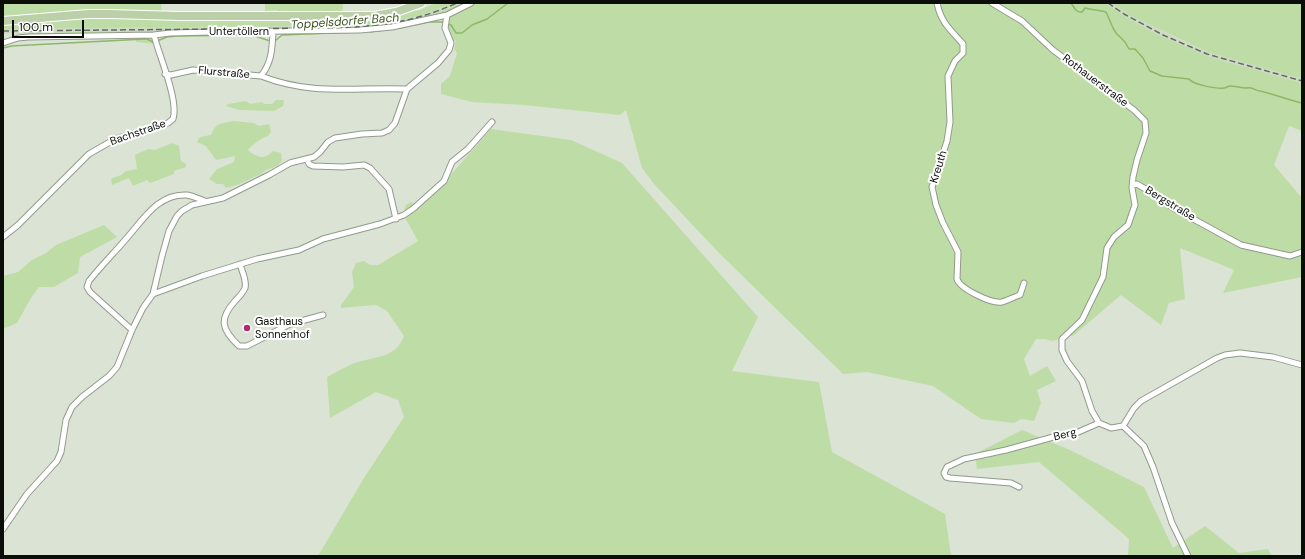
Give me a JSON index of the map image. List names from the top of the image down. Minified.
{"streets":{"street":["Untertöllern","Flurstraße","Rothauerstraße","Bachstraße","Kreuth","Bergstraße","Berg"]},"crossings":[["Untertöllern","Flurstraße"],["Untertöllern","Bachstraße"],["Flurstraße","Bachstraße"],["Rothauerstraße","Bergstraße"],["Bergstraße","Berg"]],"water":["Toppelsdorfer Bach"],"places":["Gasthaus Sonnenhof"],"scale_bar":"100 m"}
